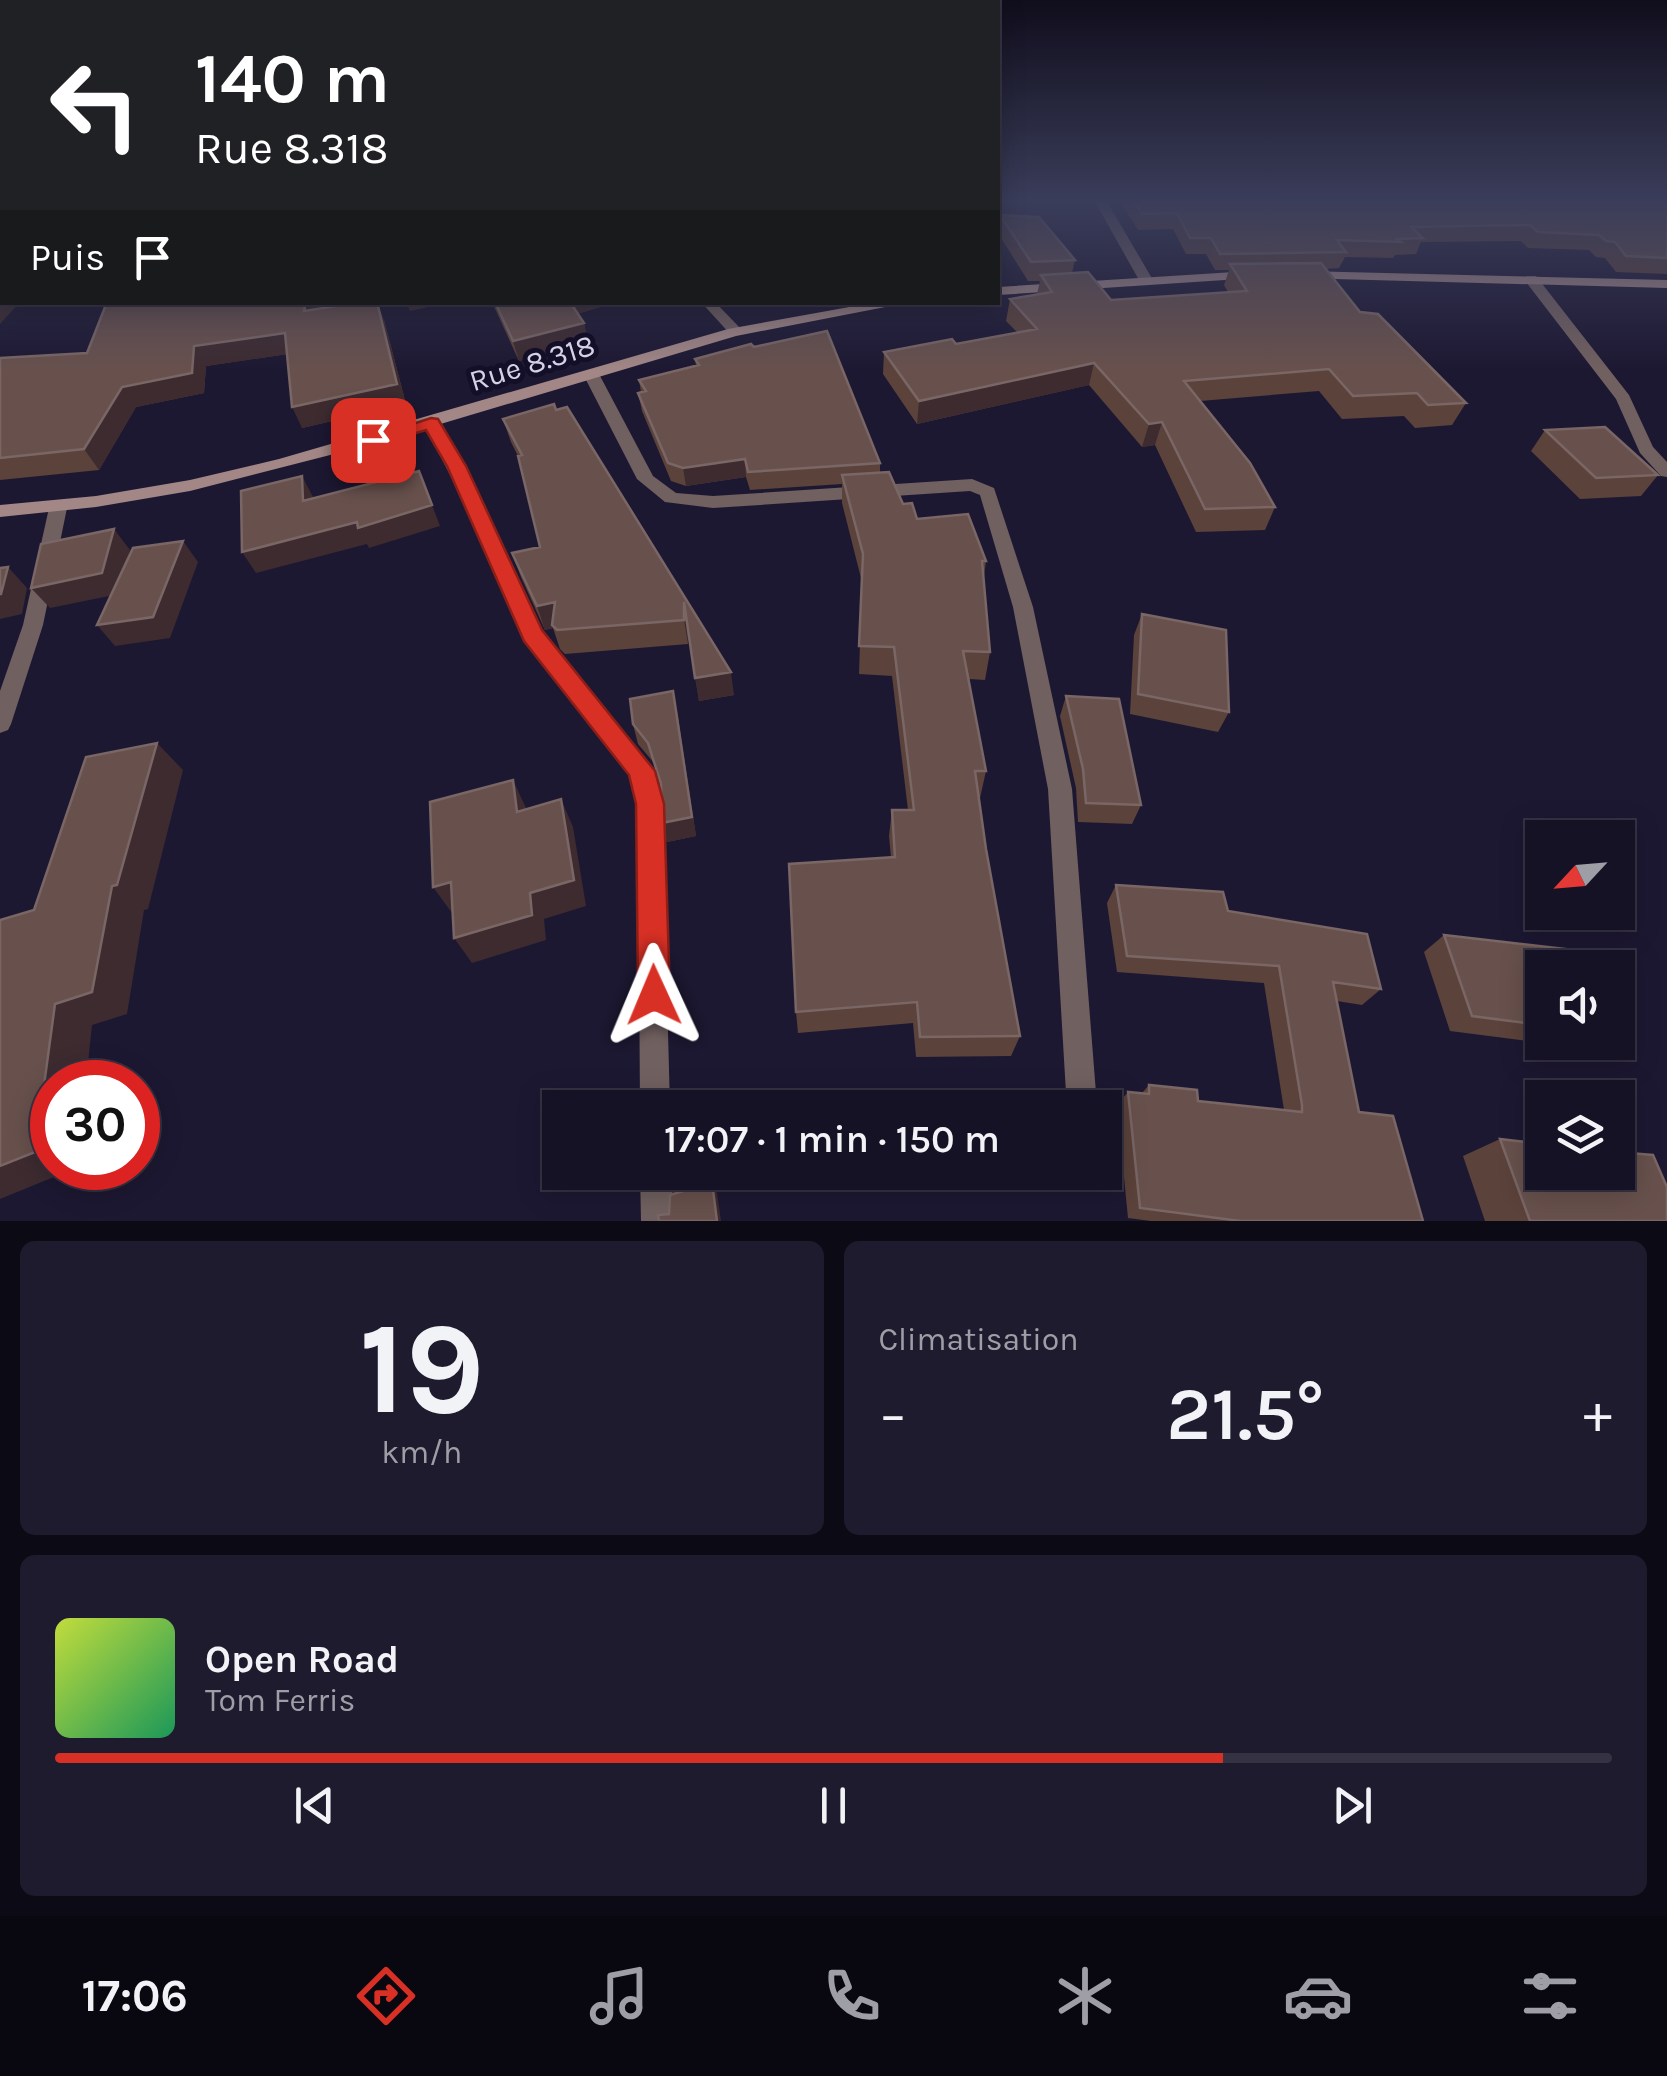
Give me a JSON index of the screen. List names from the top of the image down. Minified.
{"streets":{"main road":["Rue 8.318"]},"north":"bottom left","page":{"turn":["140 m","Rue 8.318"],"then":"Puis","limit":"30","trip":"17:07 · 1 min · 150 m","tile":[["19","km/h"],"Climatisation"],"heat":["−","21.5°","+"],"song":["Open Road","Tom Ferris"],"tabs":"17:06"}}
